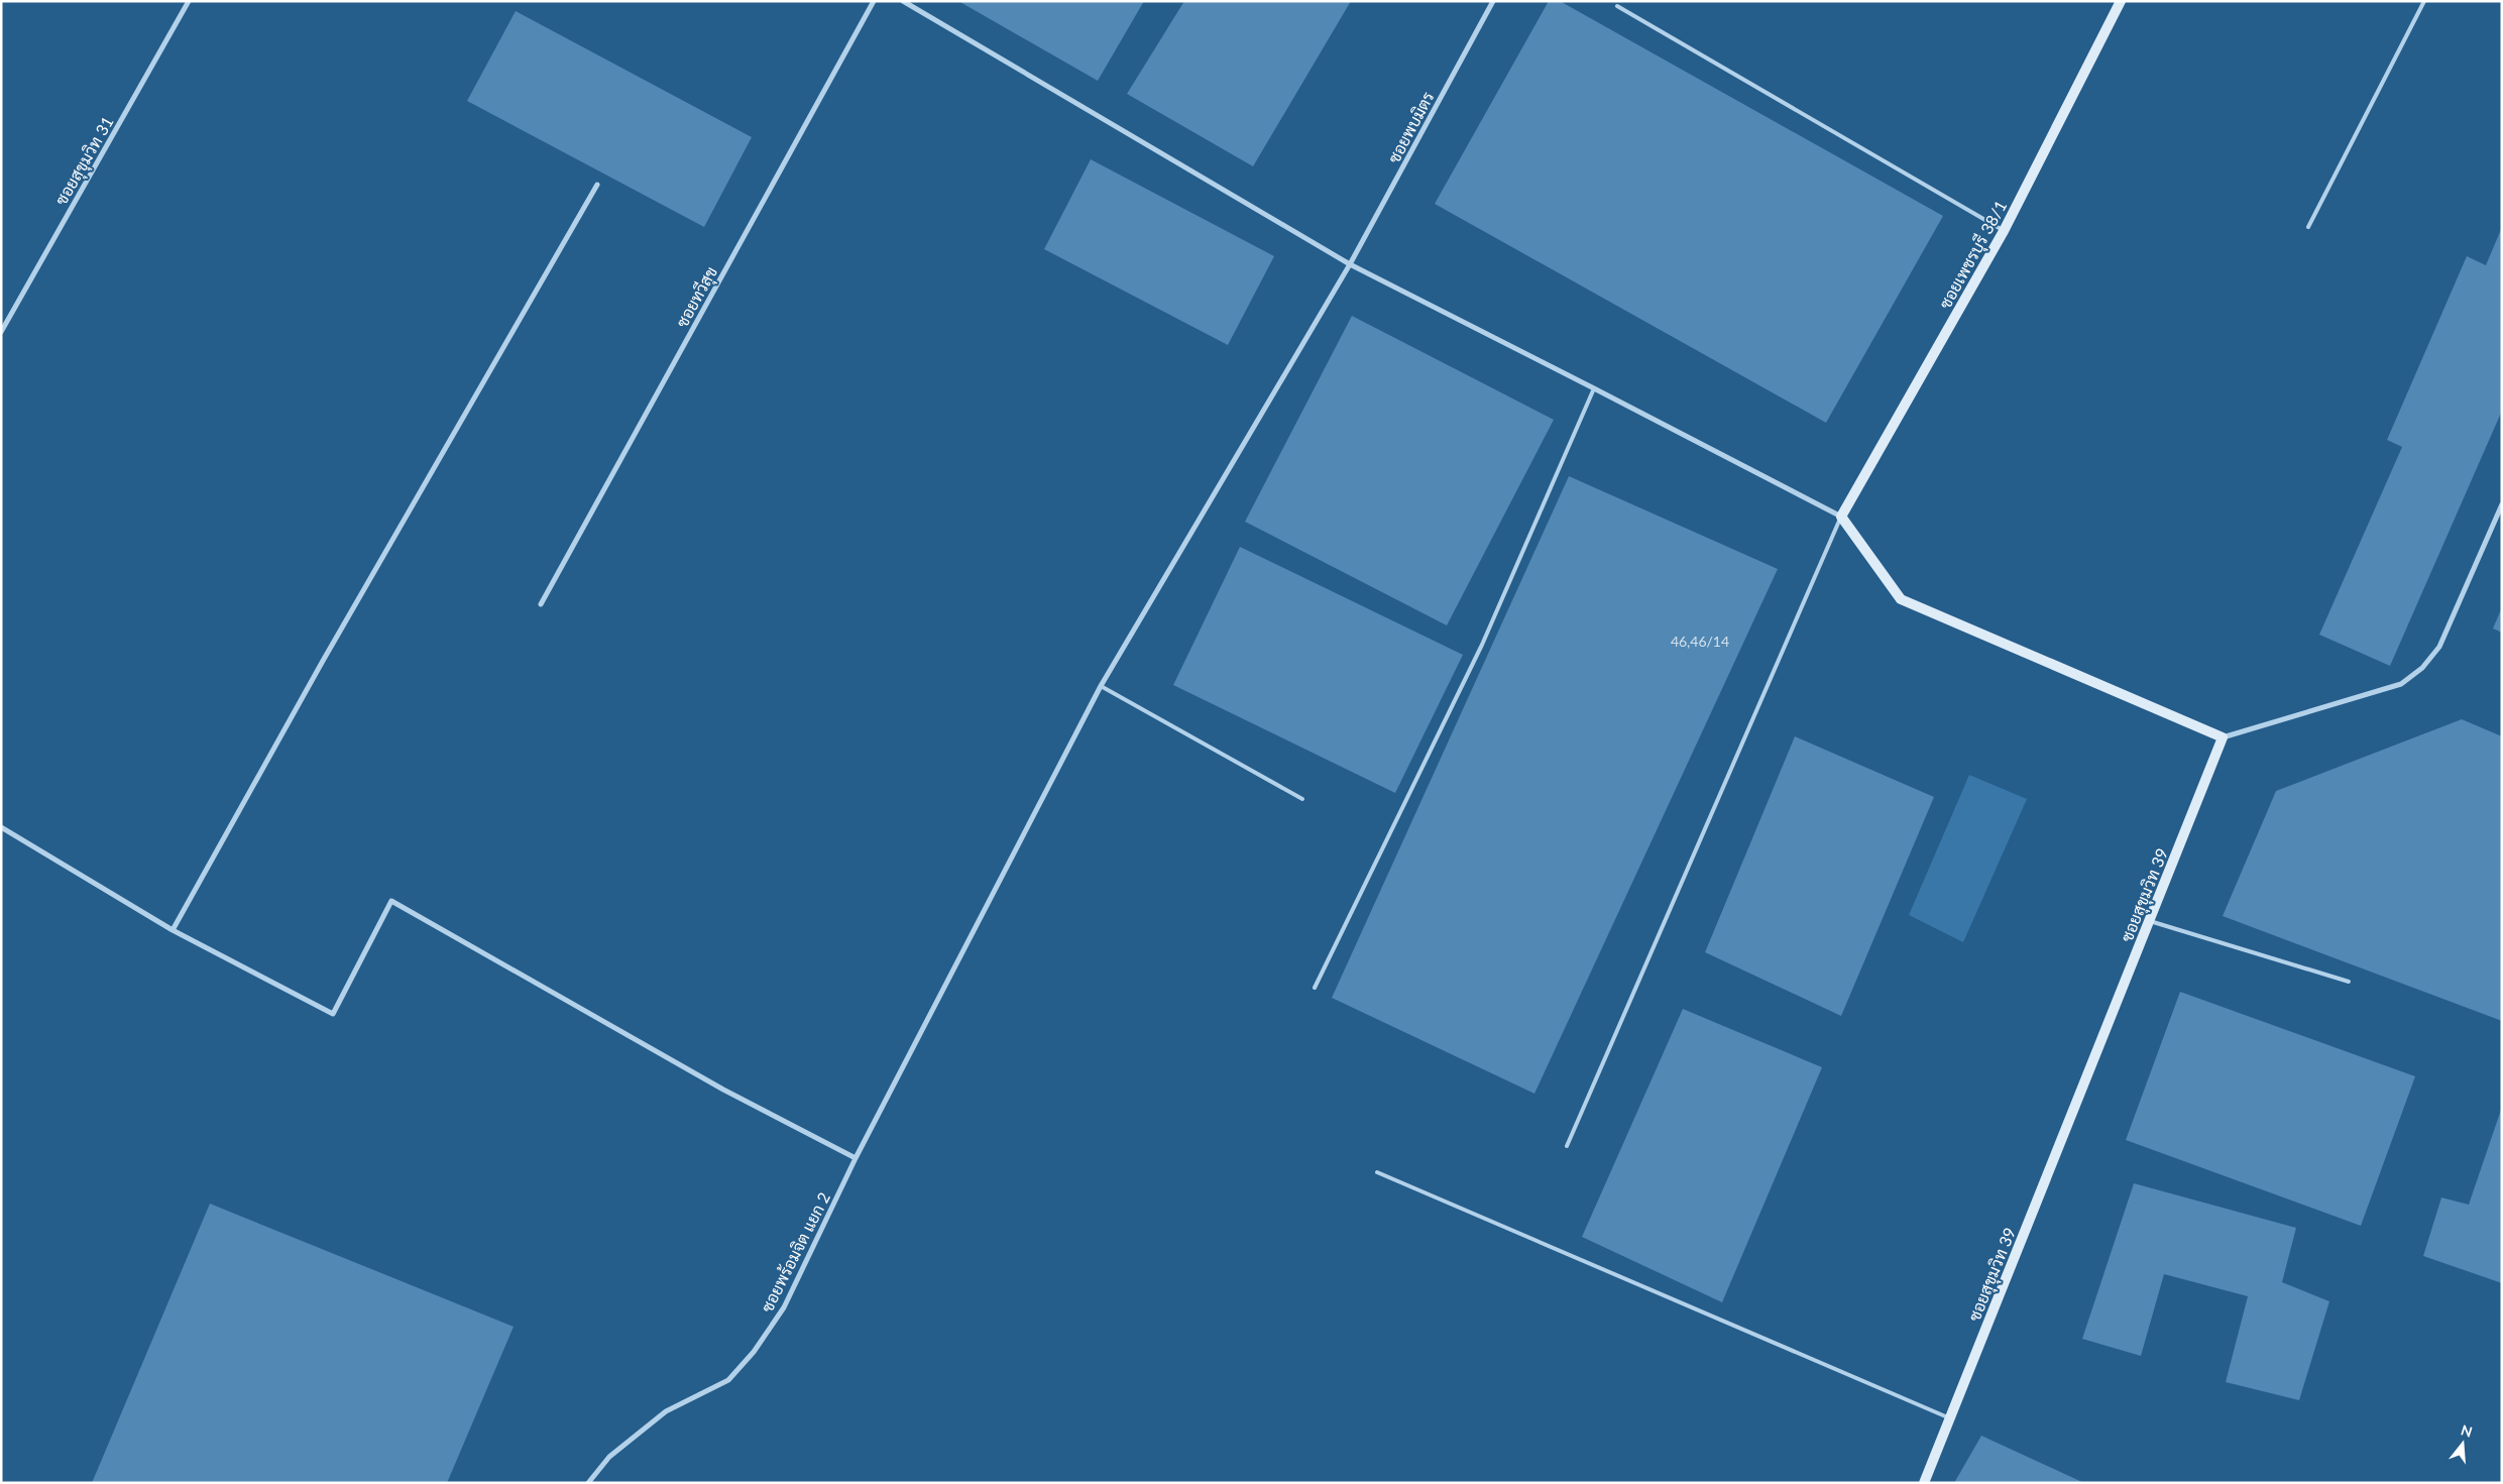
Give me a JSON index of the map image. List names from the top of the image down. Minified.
{"streets":{"street":["ซอยพบมิตร","ซอยสุขุมวิท 31","ซอยเพชรบุรี 38/1","ซอยทวีสุข","ซอยสุขุมวิท 39","ซอยพร้อมจิต แยก 2"]},"crossings":[["ซอยพบมิตร","ซอยพร้อมจิต แยก 2"]],"house_numbers":["46,46/14"],"north":"top"}
